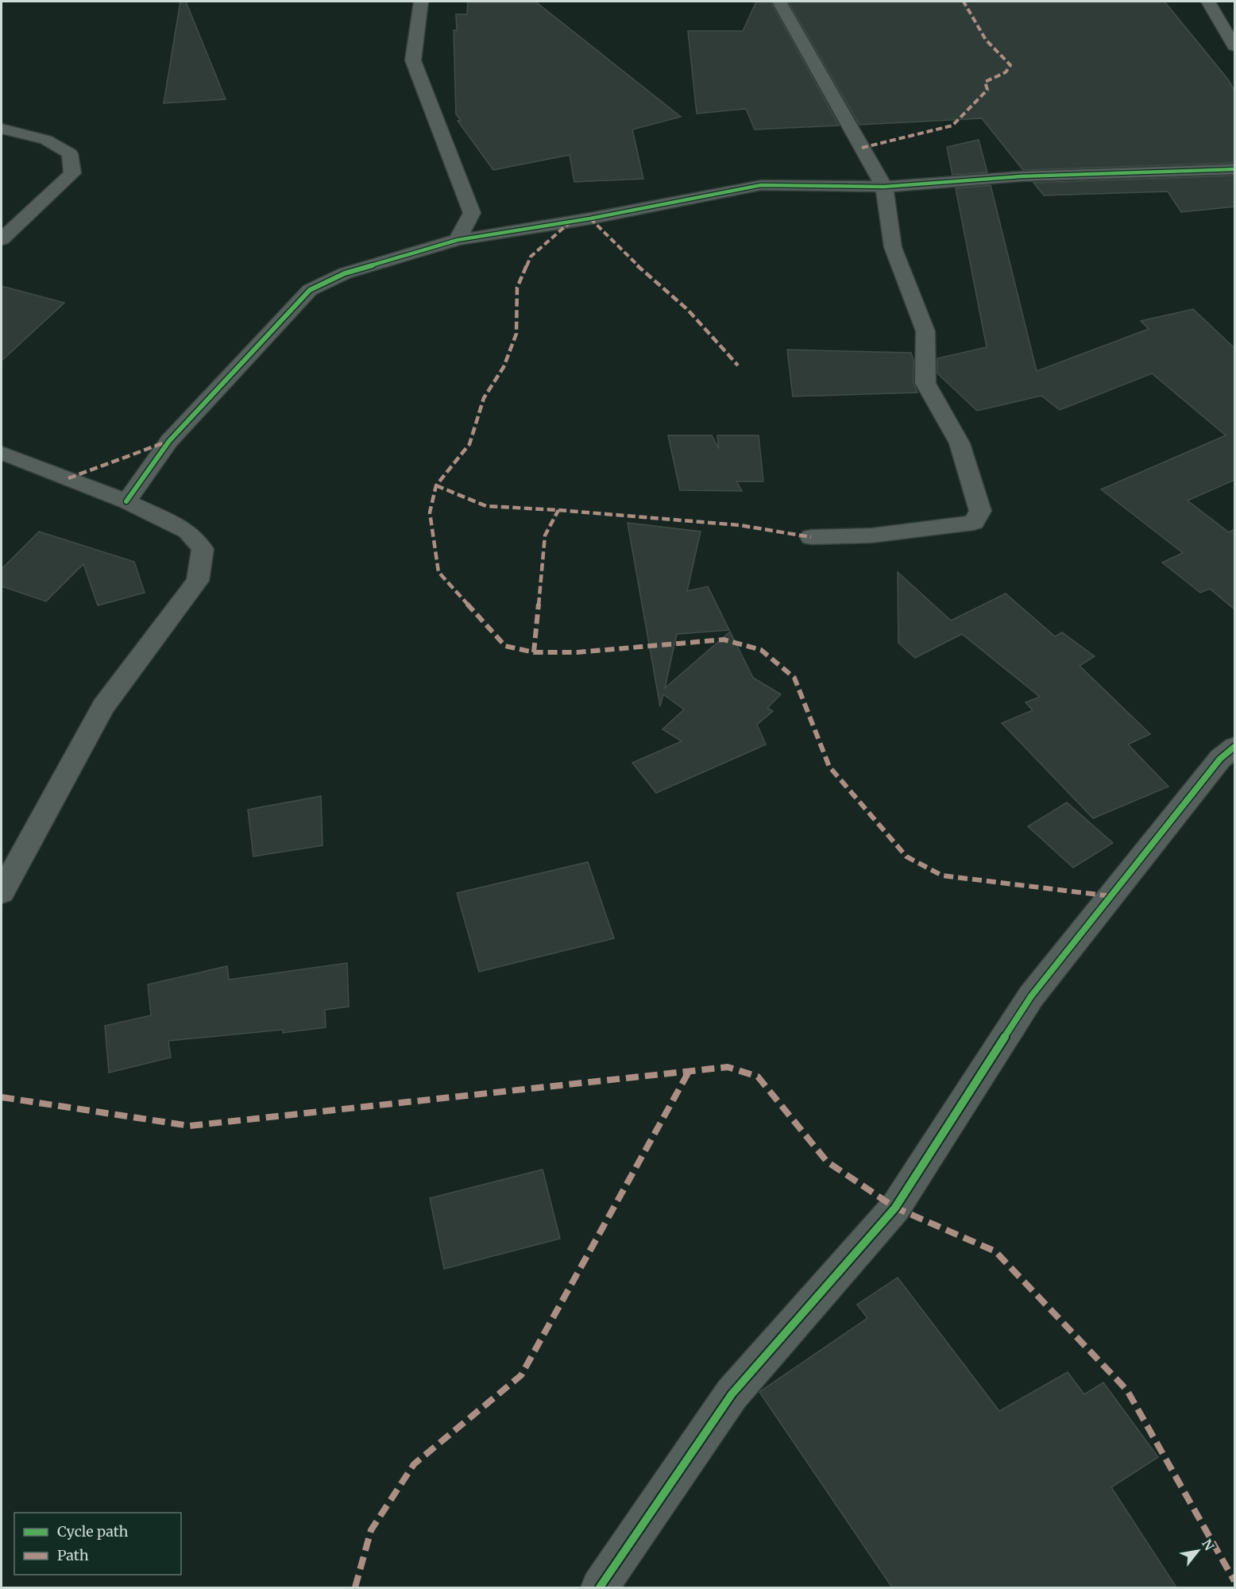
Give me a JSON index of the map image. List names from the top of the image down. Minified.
{"legend":["Cycle path","Path"],"north":"top right"}
